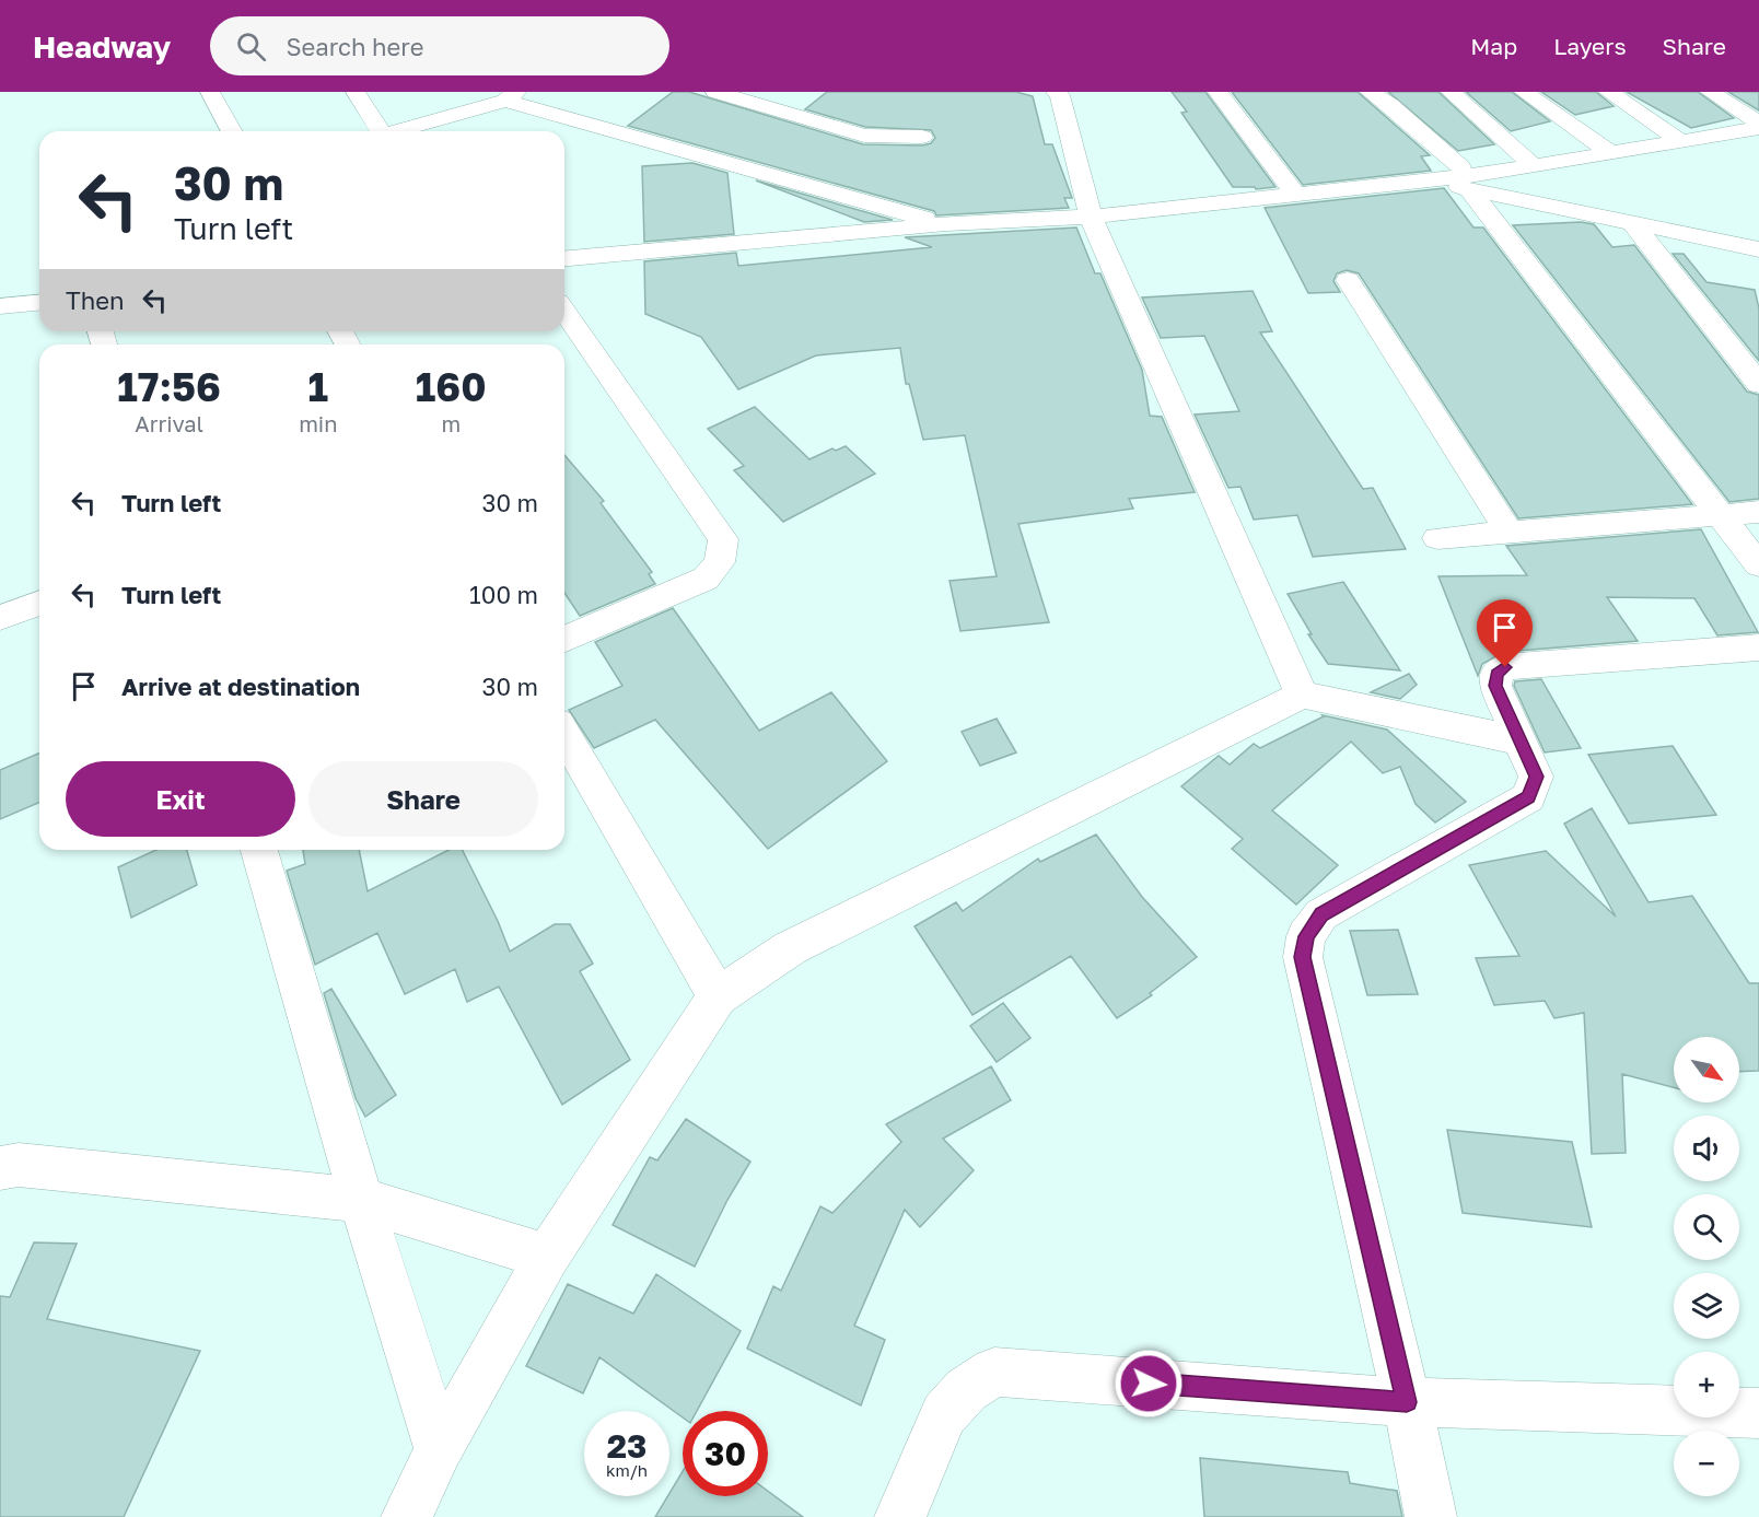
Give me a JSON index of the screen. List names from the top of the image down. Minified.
{"north":"bottom right","page":{"header":"Headway","search":"Search here","nav":["Map","Layers","Share"],"turn":["30 m","Turn left"],"then":"Then","eta":["17:56","Arrival","1","min","160","m"],"list":[{"name":"Turn left","value":"30 m"},{"name":"Turn left","value":"100 m"},{"name":"Arrive at destination","value":"30 m"}],"buttons":["Exit","Share"],"map_buttons":["+","−"],"speed":"23 km/h","limit":"30"}}
